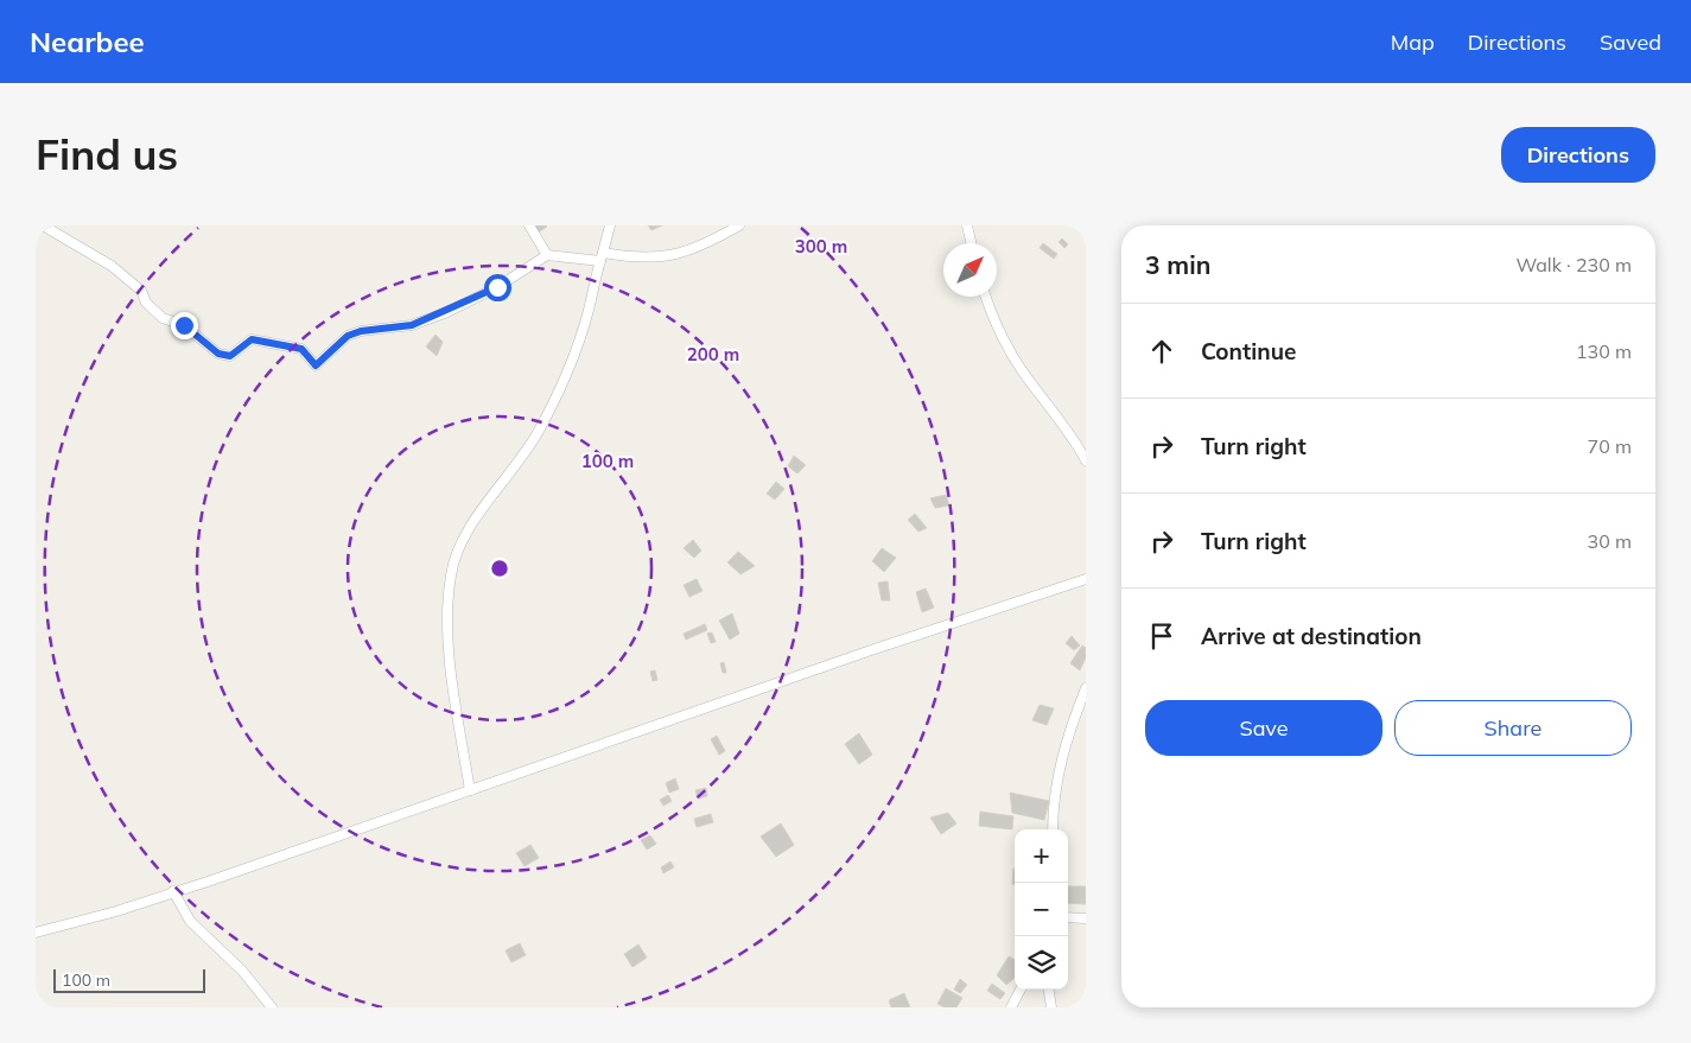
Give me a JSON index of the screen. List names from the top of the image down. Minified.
{"scale_bar":"100 m","north":"top right","page":{"header":"Nearbee","nav":["Map","Directions","Saved"],"buttons":["Directions",["Save","Share"]],"title":"Find us","heading":["3 min","Walk · 230 m"],"list":[["Continue","130 m"],["Turn right","70 m"],["Turn right","30 m"],"Arrive at destination"],"map_buttons":["+","−"],"scale":"100 m"},"rings":["300 m","200 m","100 m"]}
